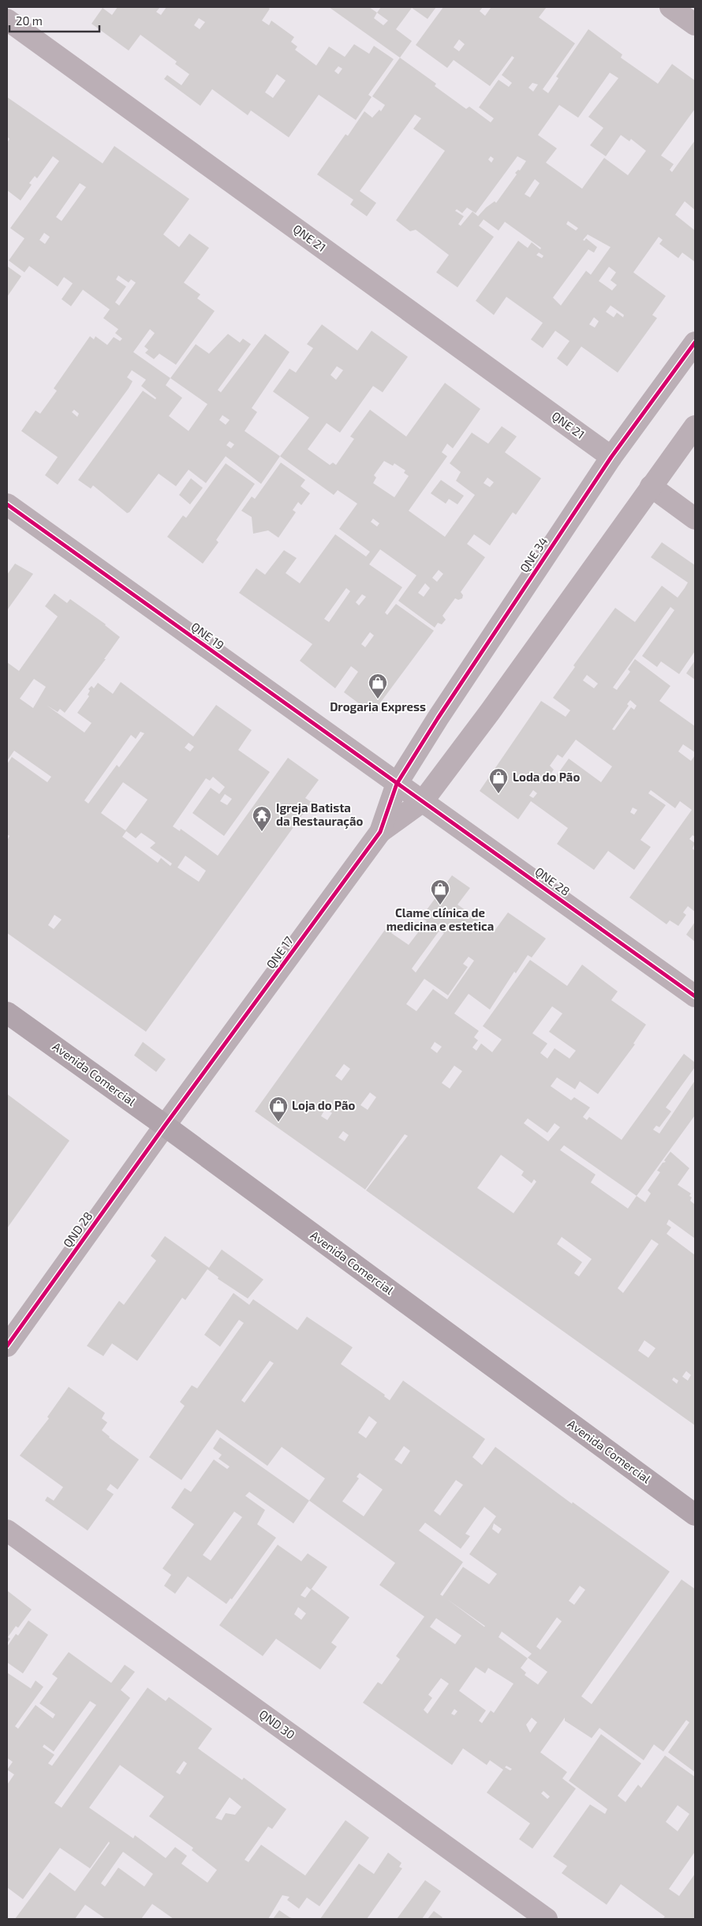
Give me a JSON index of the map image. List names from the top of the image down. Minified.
{"streets":{"main road":["Avenida Comercial"],"street":["QNE 21","QNE 34","QNE 19","QNE 28","QNE 17","QND 28","QND 30"]},"crossings":[["QNE 21","QNE 34"],["QNE 34","QNE 19"],["QNE 34","QNE 28"],["QNE 34","QNE 17"],["QNE 19","QNE 28"],["QNE 19","QNE 17"],["QNE 28","QNE 17"],["QNE 17","Avenida Comercial"],["QNE 17","QND 28"],["Avenida Comercial","QND 28"]],"places":{"shop":["Drogaria Express","Loda do Pão","Clame clínica de medicina e estetica","Loja do Pão"],"temple":["Igreja Batista da Restauração"]},"scale_bar":"20 m"}
